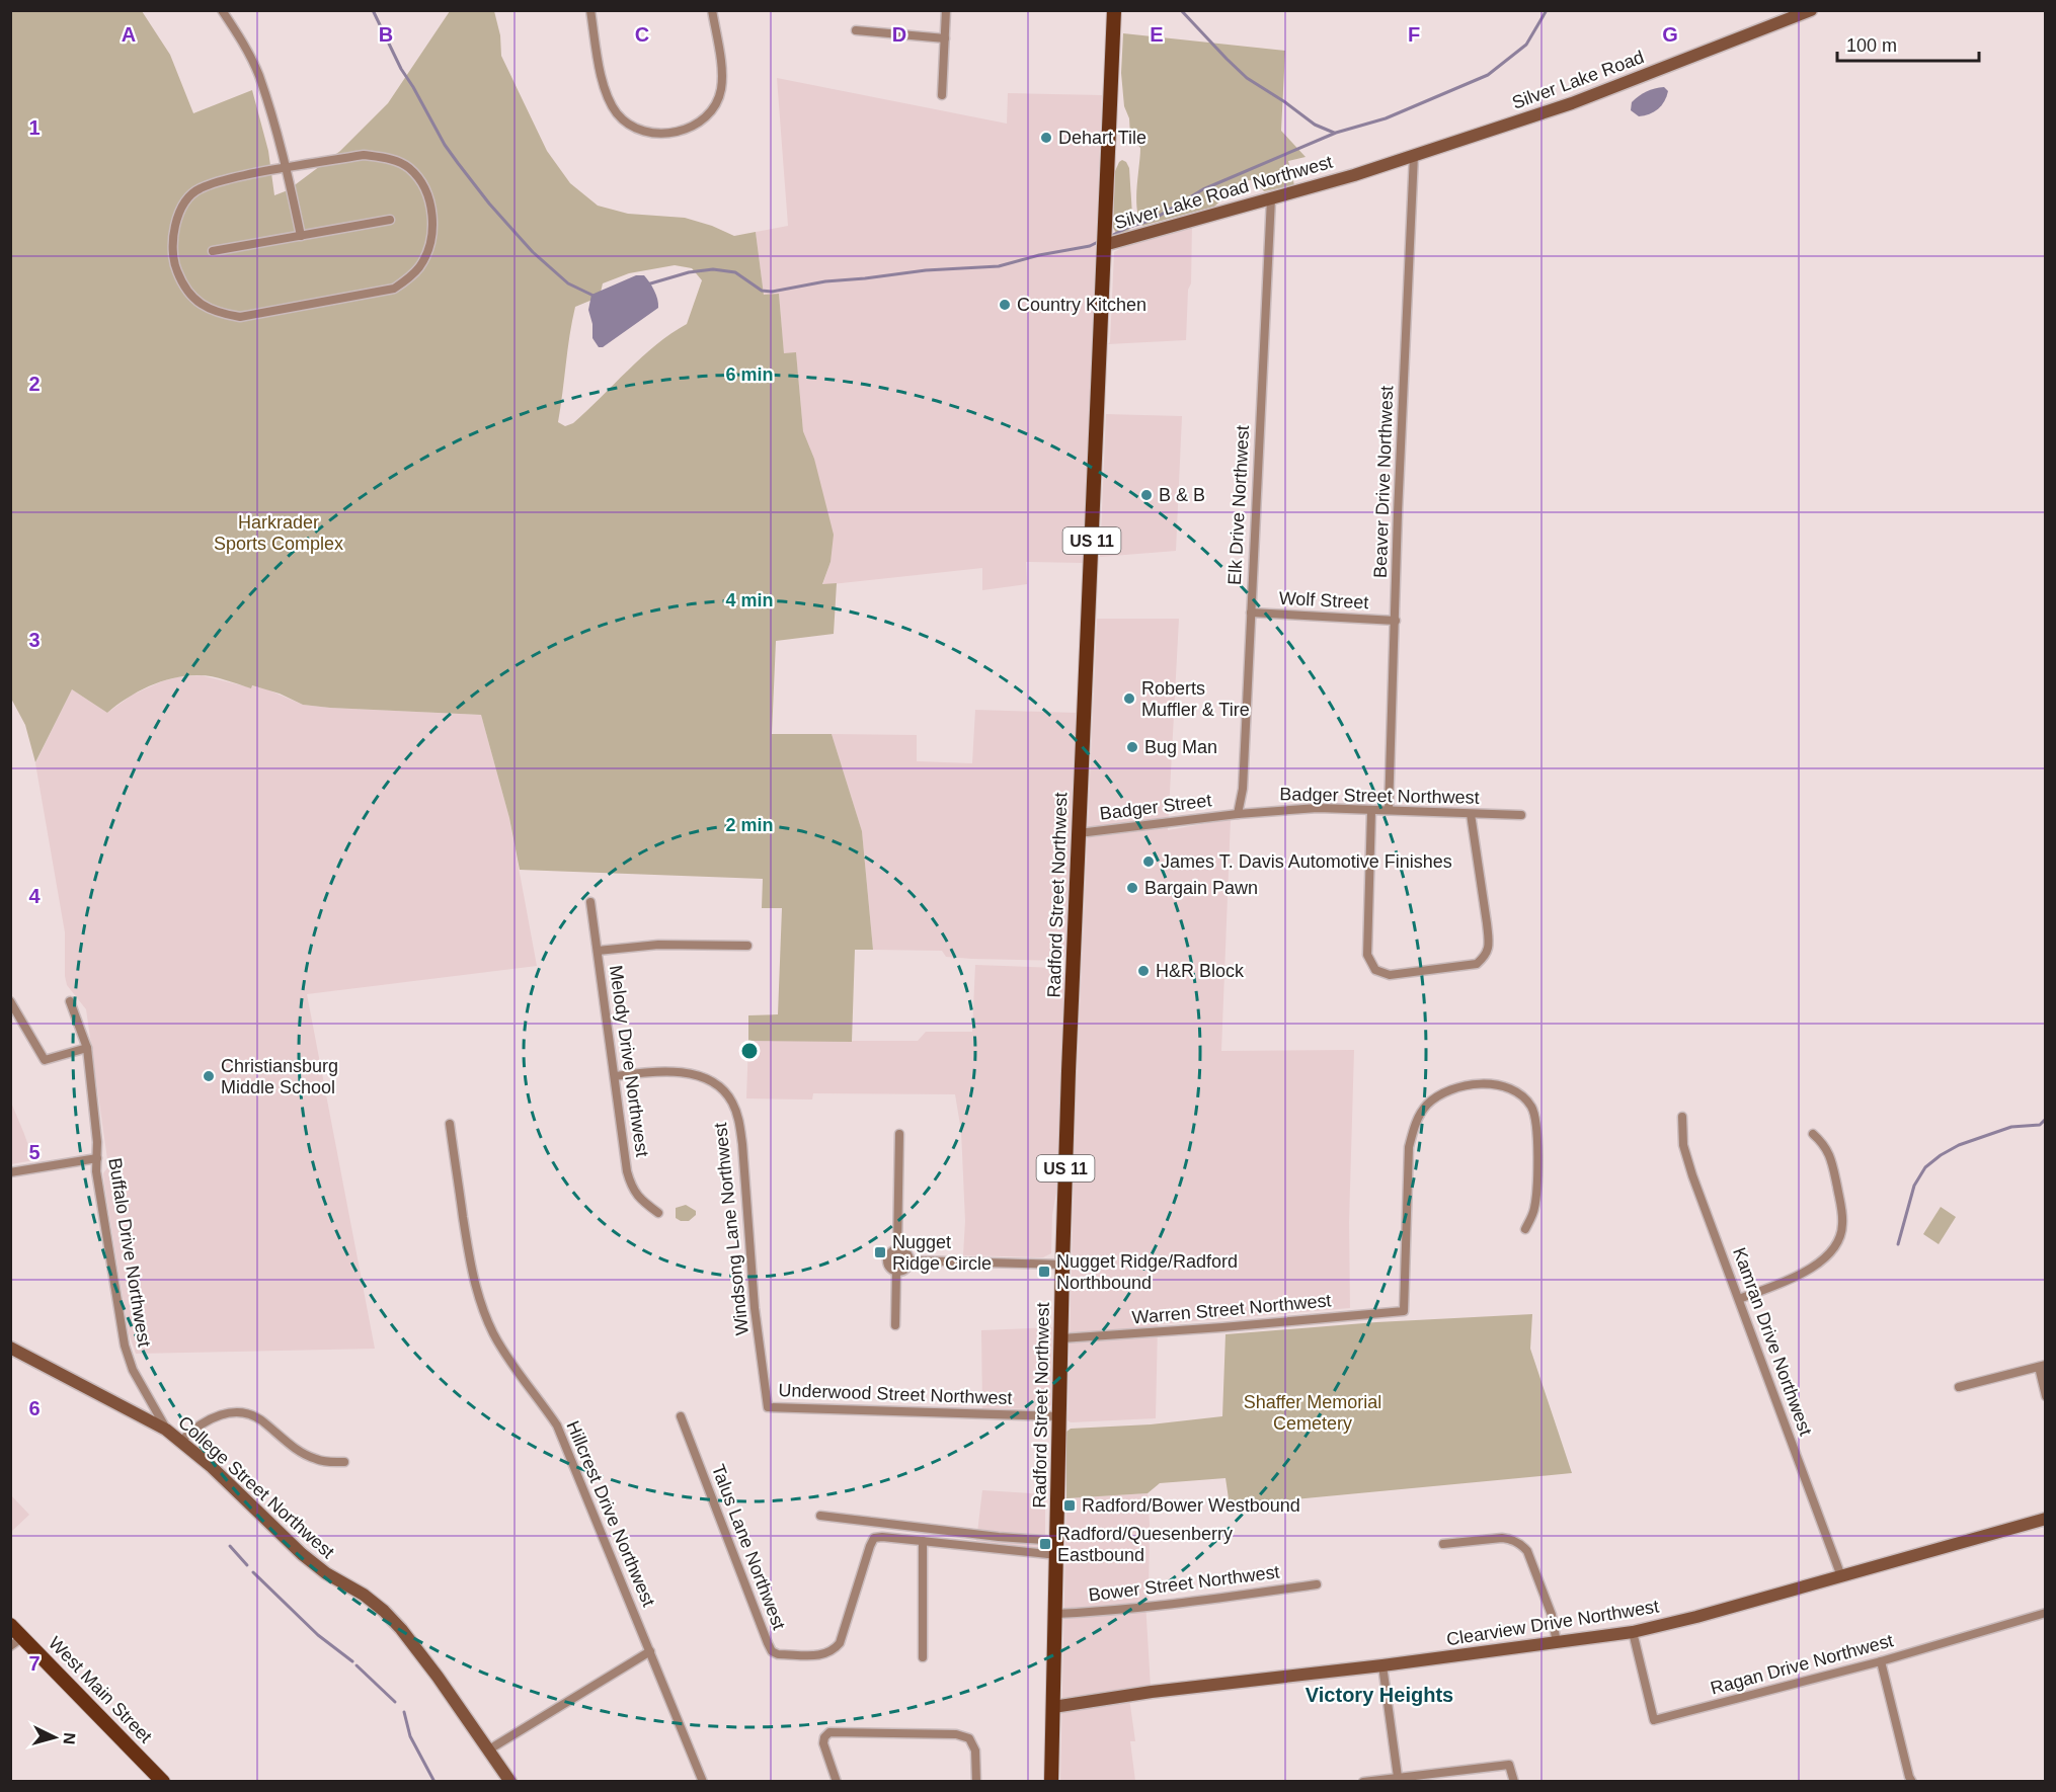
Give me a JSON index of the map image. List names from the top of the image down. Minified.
{"streets":{"main road":["US 11","Radford Street Northwest","West Main Street"],"street":["Silver Lake Road","Silver Lake Road Northwest","Beaver Drive Northwest","Elk Drive Northwest","Wolf Street","Badger Street Northwest","Badger Street","Melody Drive Northwest","Windsong Lane Northwest","Buffalo Drive Northwest","Warren Street Northwest","Kamran Drive Northwest","Underwood Street Northwest","College Street Northwest","Hillcrest Drive Northwest","Talus Lane Northwest","Bower Street Northwest","Clearview Drive Northwest","Ragan Drive Northwest"]},"crossings":[["Silver Lake Road","Silver Lake Road Northwest"],["Silver Lake Road","Beaver Drive Northwest"],["Silver Lake Road Northwest","Elk Drive Northwest"],["Silver Lake Road Northwest","Radford Street Northwest"],["Beaver Drive Northwest","Wolf Street"],["Beaver Drive Northwest","Badger Street Northwest"],["Elk Drive Northwest","Wolf Street"],["Elk Drive Northwest","Badger Street Northwest"],["Elk Drive Northwest","Badger Street"],["Badger Street Northwest","Badger Street"],["Badger Street","Radford Street Northwest"],["Radford Street Northwest","Warren Street Northwest"],["Radford Street Northwest","Underwood Street Northwest"],["Radford Street Northwest","Talus Lane Northwest"],["Radford Street Northwest","Bower Street Northwest"],["Radford Street Northwest","Clearview Drive Northwest"],["Melody Drive Northwest","Windsong Lane Northwest"],["Windsong Lane Northwest","Underwood Street Northwest"],["Buffalo Drive Northwest","College Street Northwest"],["Kamran Drive Northwest","Clearview Drive Northwest"],["Clearview Drive Northwest","Ragan Drive Northwest"]],"districts":["Victory Heights"],"parks":["Harkrader Sports Complex","Shaffer Memorial Cemetery"],"places":{"other":["Dehart Tile","Country Kitchen","B & B","Roberts Muffler & Tire","Bug Man","James T. Davis Automotive Finishes","Bargain Pawn","H&R Block","Christiansburg Middle School"],"transit":["Nugget Ridge Circle","Nugget Ridge/Radford Northbound","Radford/Bower Westbound","Radford/Quesenberry Eastbound"]},"scale_bar":"100 m","north":"right","grid":{"columns":["A","B","C","D","E","F","G"],"rows":["1","2","3","4","5","6","7"]},"rings":["6 min","4 min","2 min"]}
